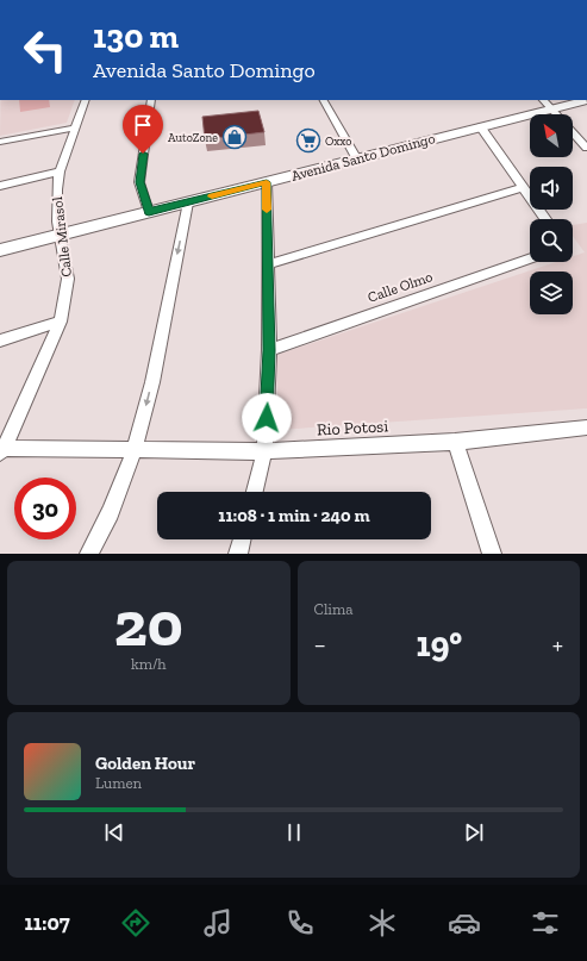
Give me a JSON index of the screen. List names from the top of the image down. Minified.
{"streets":{"main road":["Avenida Santo Domingo"],"street":["Calle Mirasol","Calle Olmo","Rio Potosi"]},"crossings":[["Avenida Santo Domingo","Calle Mirasol"],["Calle Mirasol","Rio Potosi"]],"places":{"shop":["AutoZone"],"supermarket":["Oxxo"]},"north":"top left","page":{"turn":["130 m","Avenida Santo Domingo"],"limit":"30","trip":"11:08 · 1 min · 240 m","tile":[["20","km/h"],"Clima"],"heat":["−","19°","+"],"song":["Golden Hour","Lumen"],"tabs":"11:07"}}
